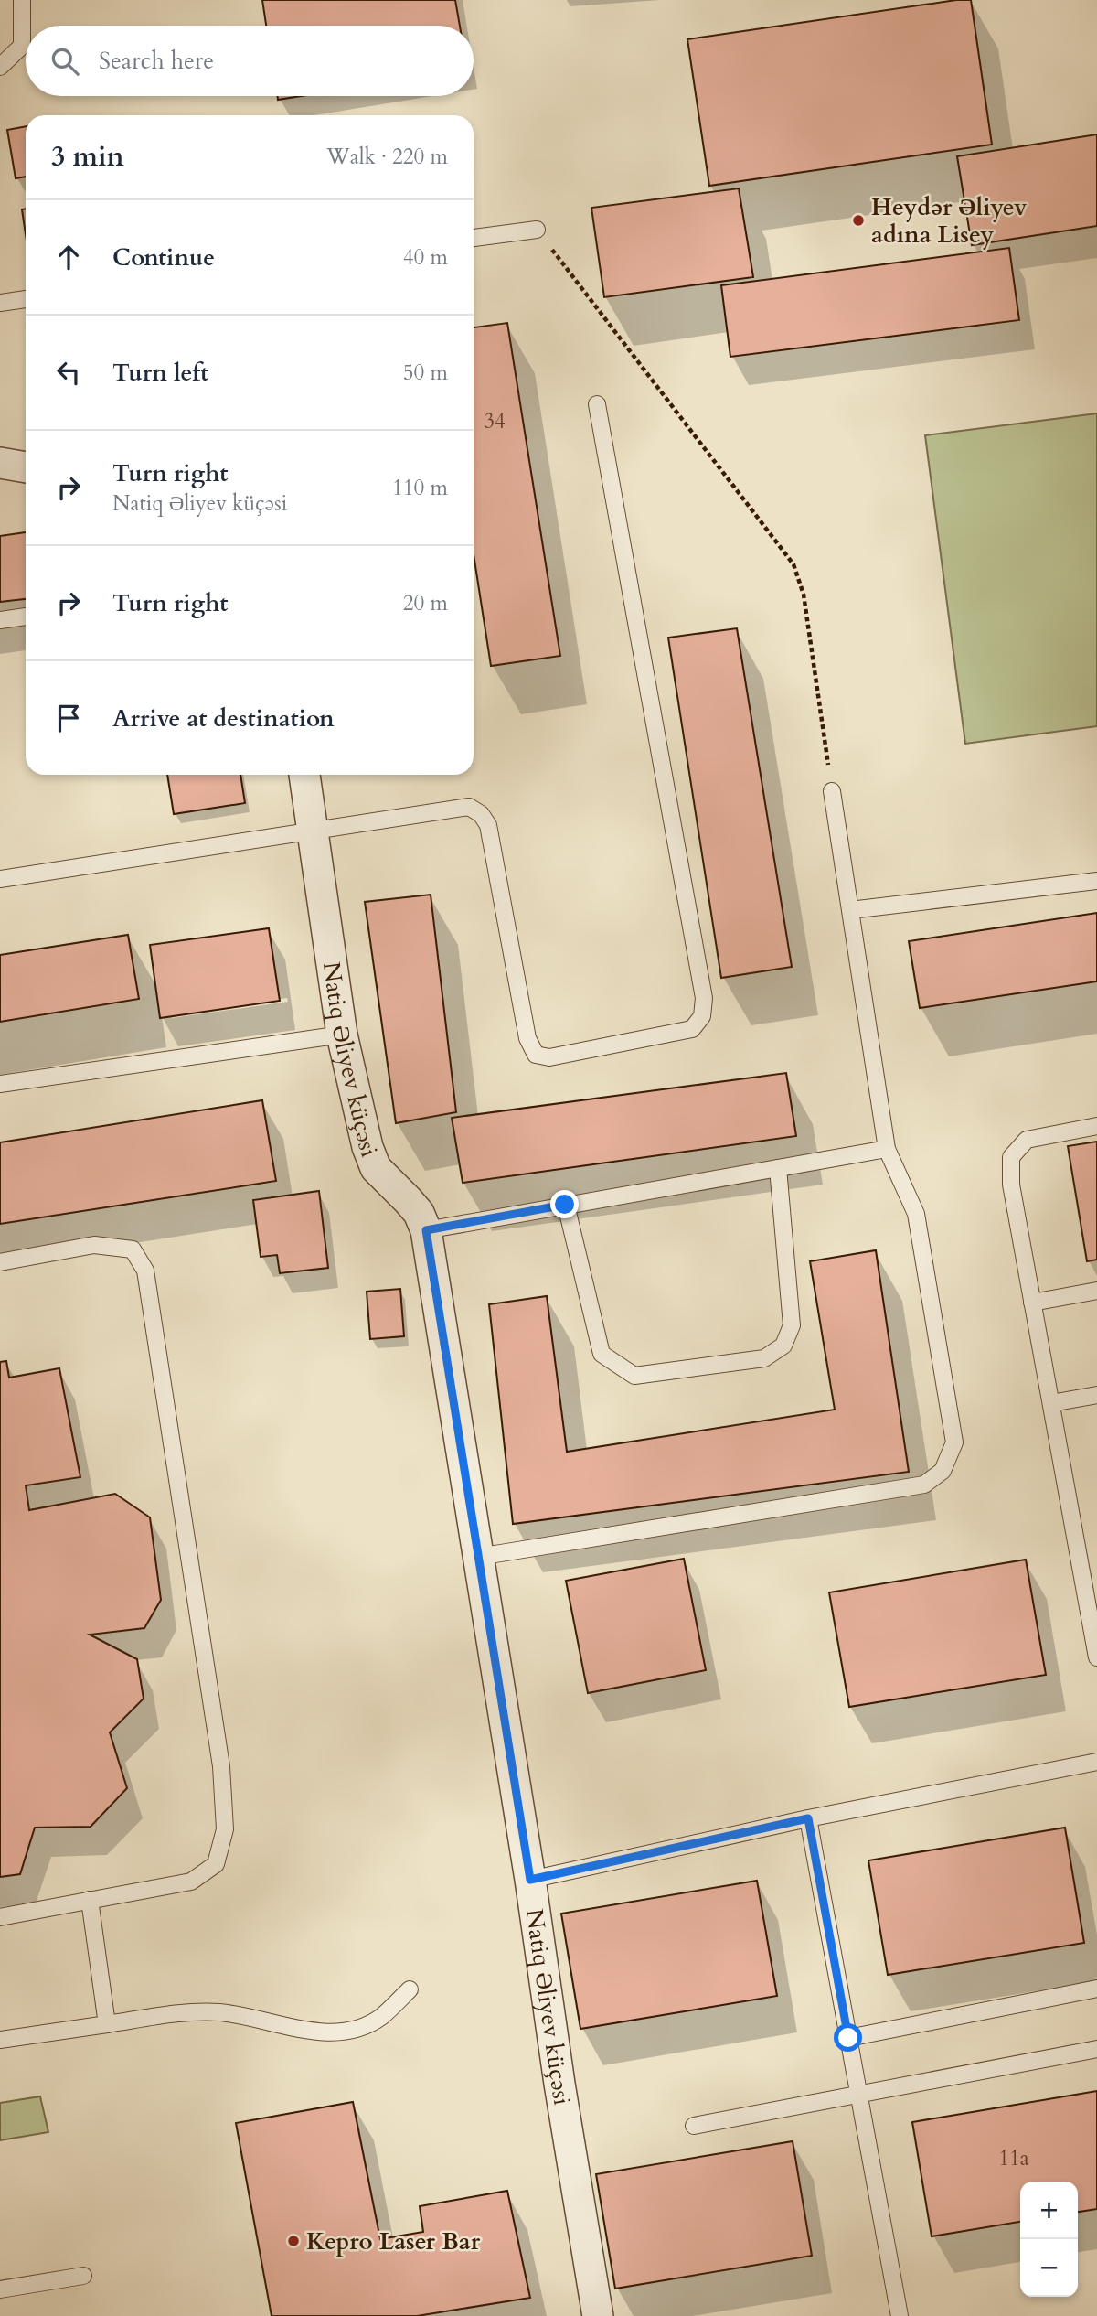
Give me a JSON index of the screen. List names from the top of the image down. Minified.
{"streets":{"street":["Natiq Əliyev küçəsi"]},"places":["Heydər Əliyev adına Lisey","Kepro Laser Bar"],"house_numbers":["34","11a"],"page":{"search":"Search here","heading":["3 min","Walk · 220 m"],"list":[["Continue","40 m"],["Turn left","50 m"],["Turn right","Natiq Əliyev küçəsi","110 m"],["Turn right","20 m"],"Arrive at destination"],"map_buttons":["+","−"]}}
